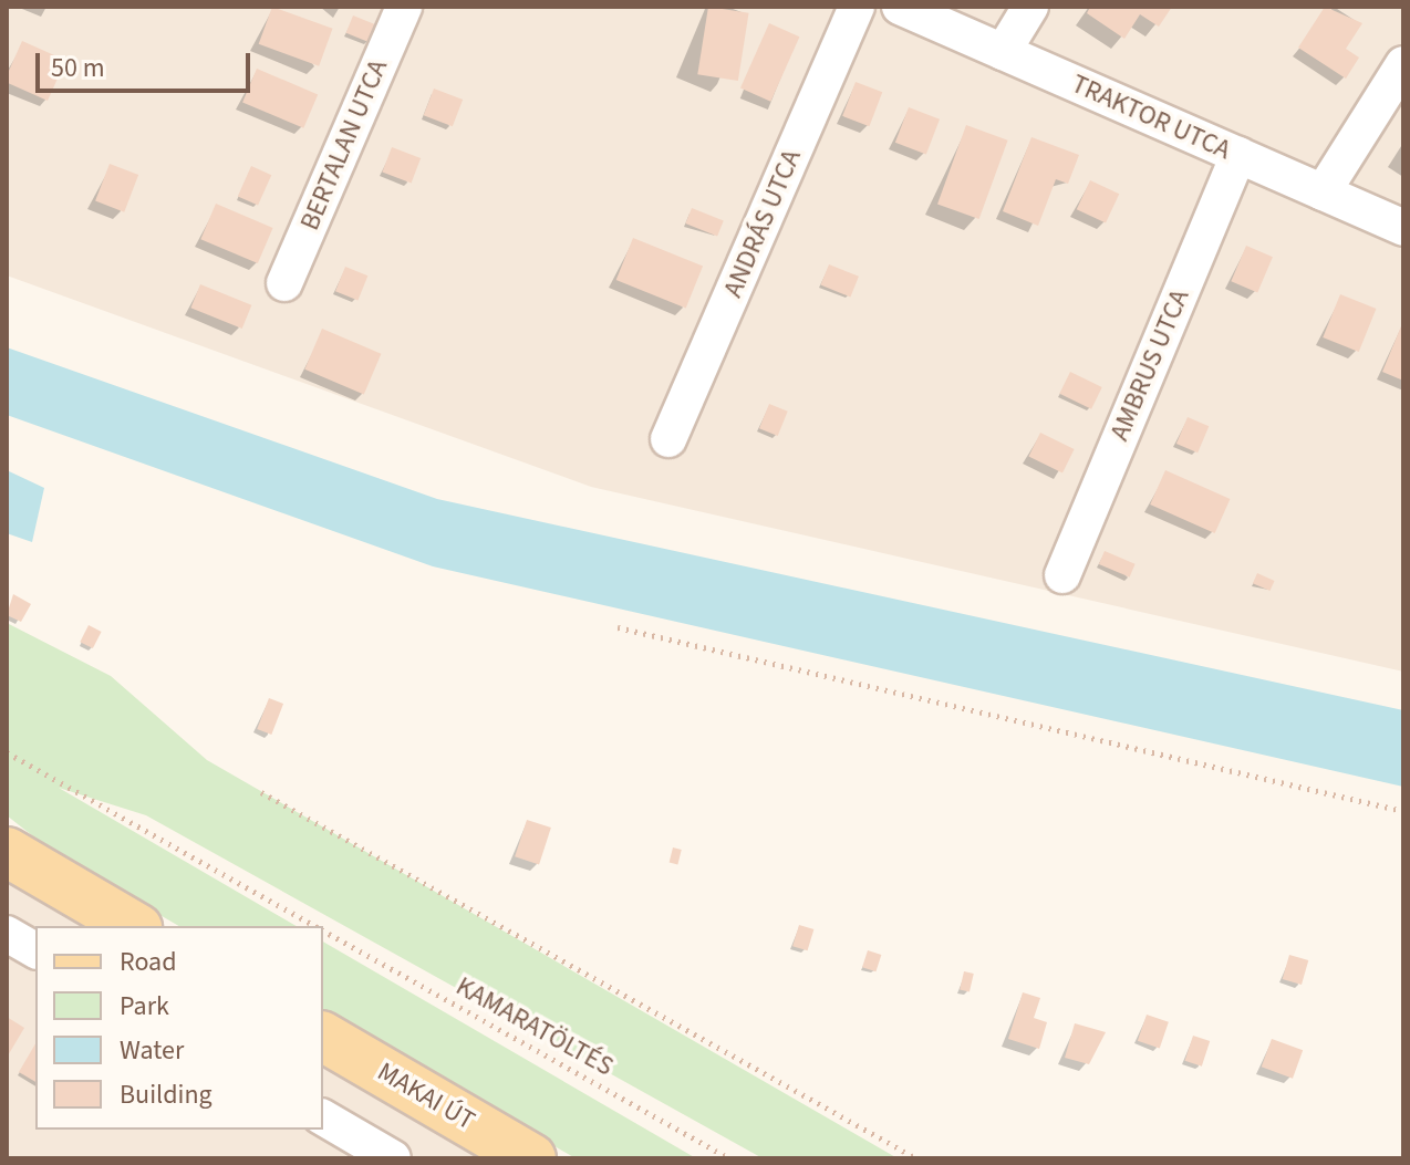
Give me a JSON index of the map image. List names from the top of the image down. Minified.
{"streets":{"main road":["MAKAI ÚT"],"street":["TRAKTOR UTCA","BERTALAN UTCA","ANDRÁS UTCA","AMBRUS UTCA"],"path":["KAMARATÖLTÉS"]},"crossings":[["TRAKTOR UTCA","AMBRUS UTCA"]],"legend":["Road","Park","Water","Building"],"scale_bar":"50 m"}
